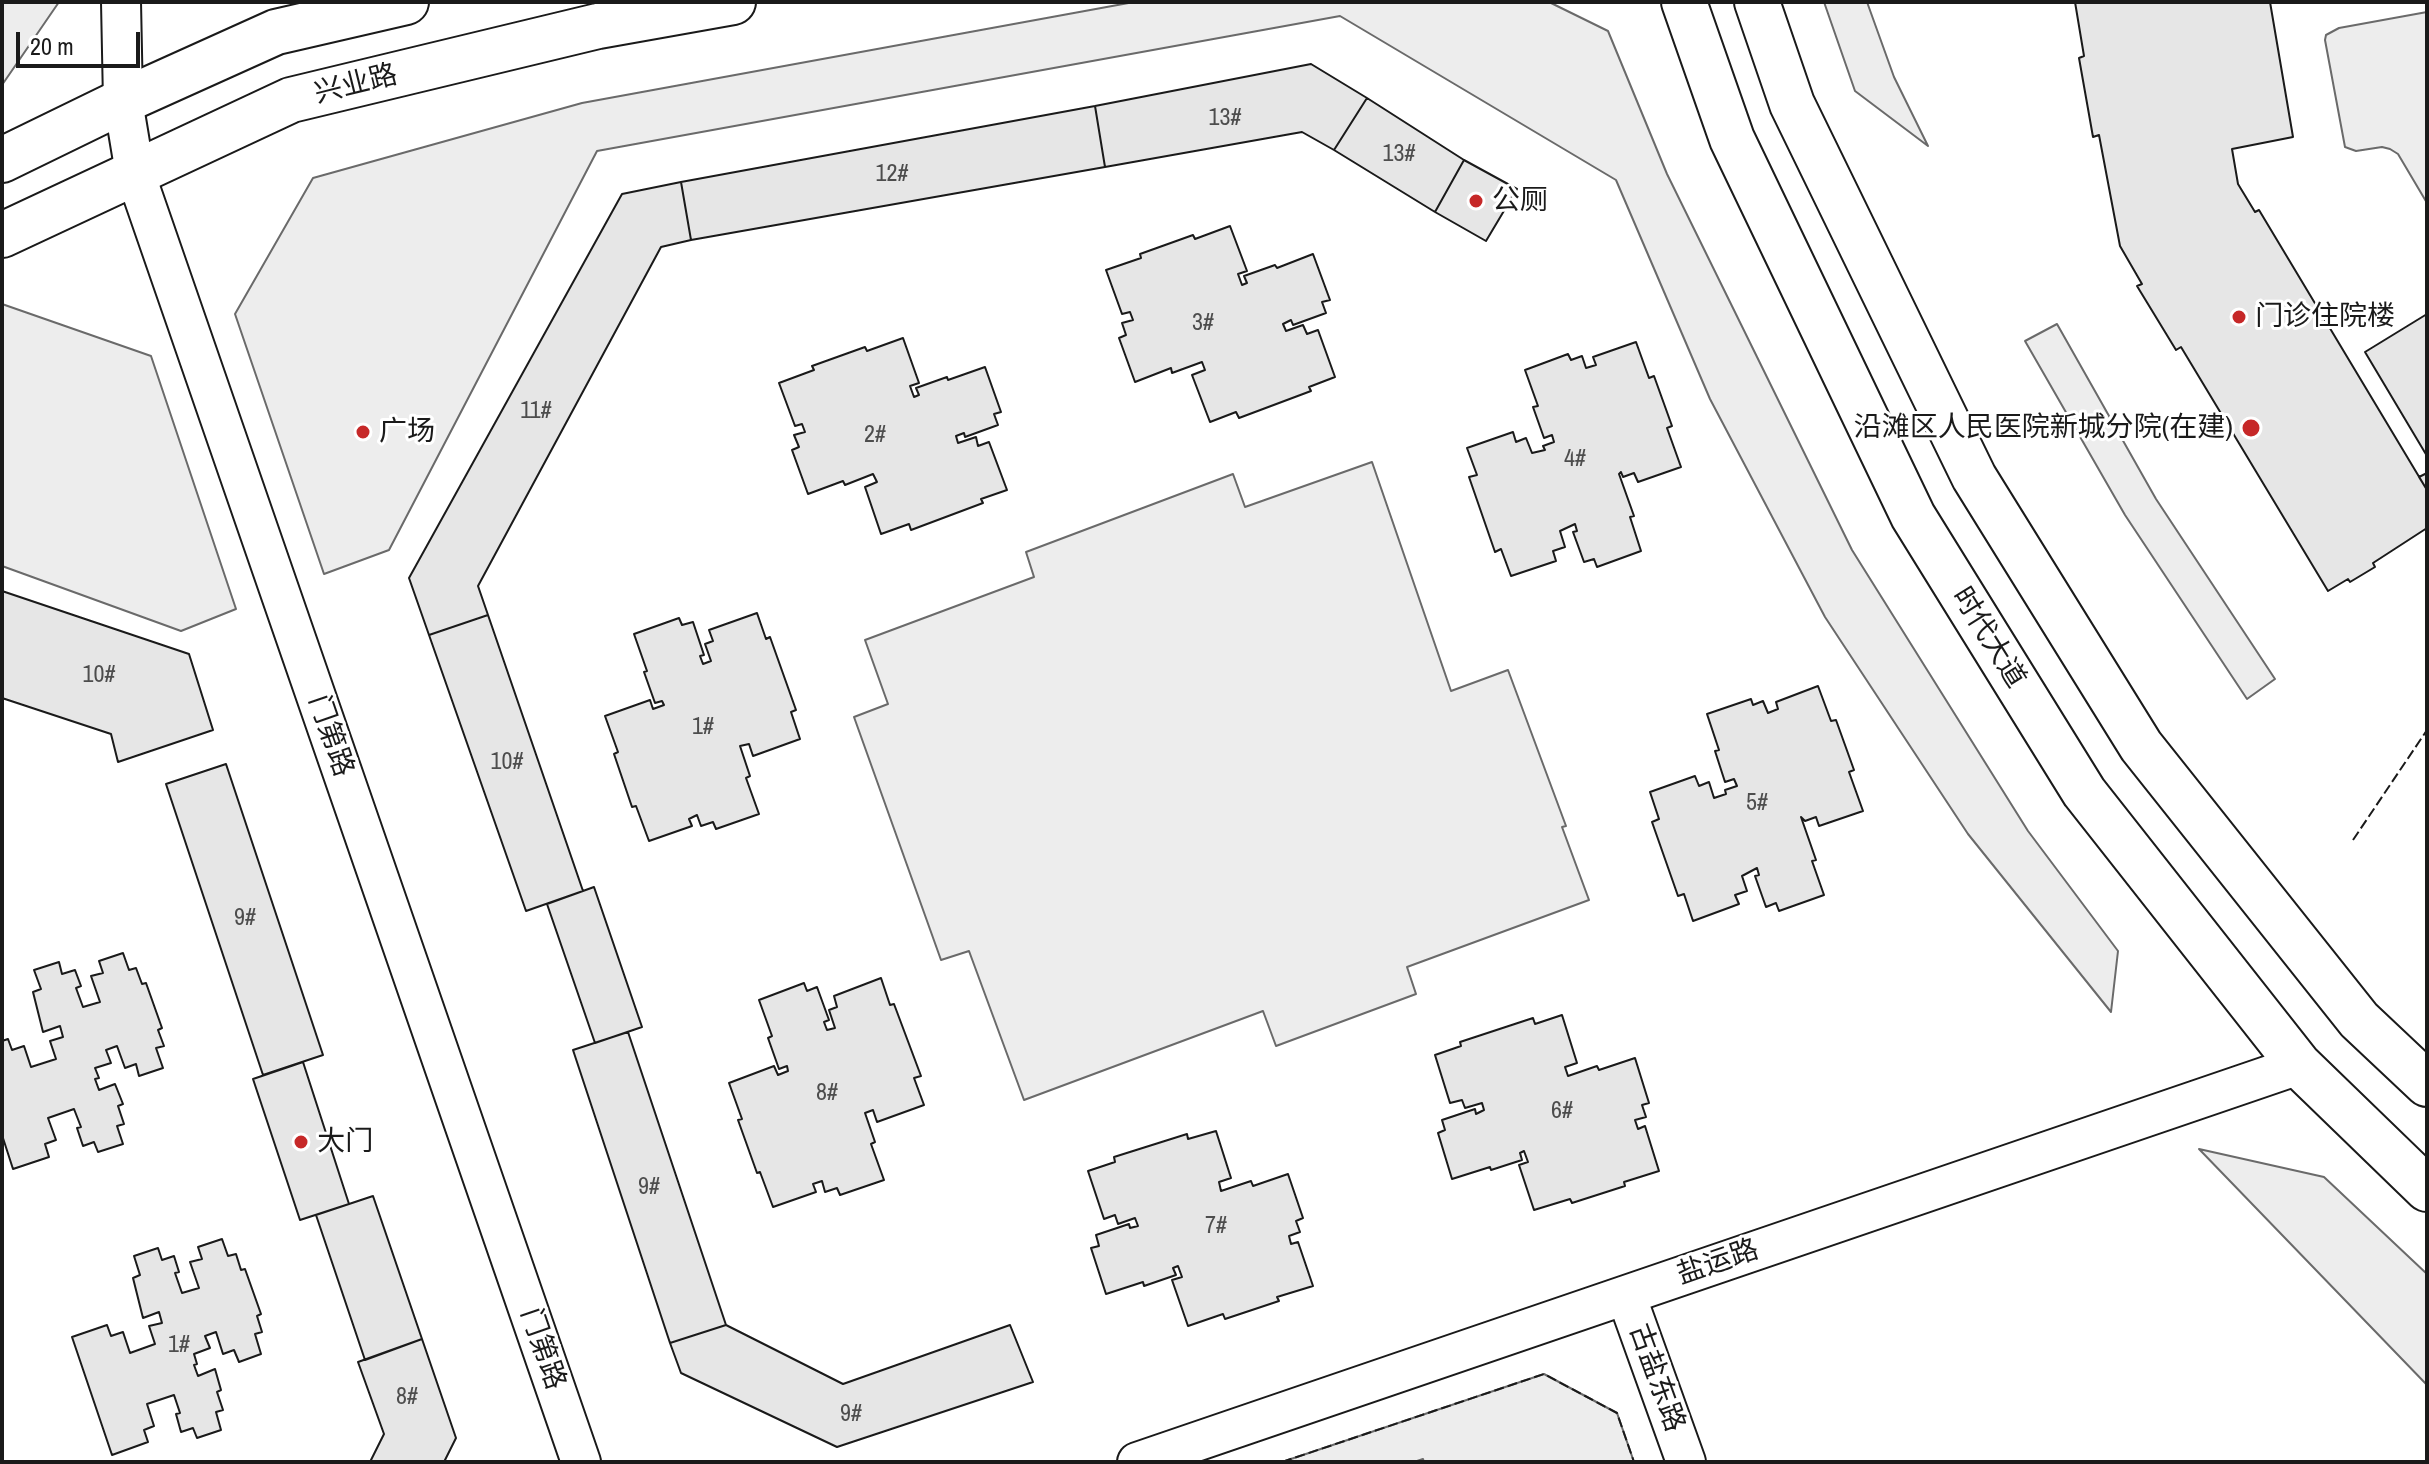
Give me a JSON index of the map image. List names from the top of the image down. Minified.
{"streets":{"main road":["兴业路","时代大道"],"street":["门第路","盐运路","古盐东路"]},"crossings":[["兴业路","门第路"],["时代大道","盐运路"],["盐运路","古盐东路"]],"places":["公厕","门诊住院楼","沿滩区人民医院新城分院(在建)","广场","大门"],"house_numbers":["13#","13#","12#","3#","11#","2#","4#","10#","1#","10#","5#","9#","8#","6#","9#","7#","1#","8#","9#"],"scale_bar":"20 m"}
